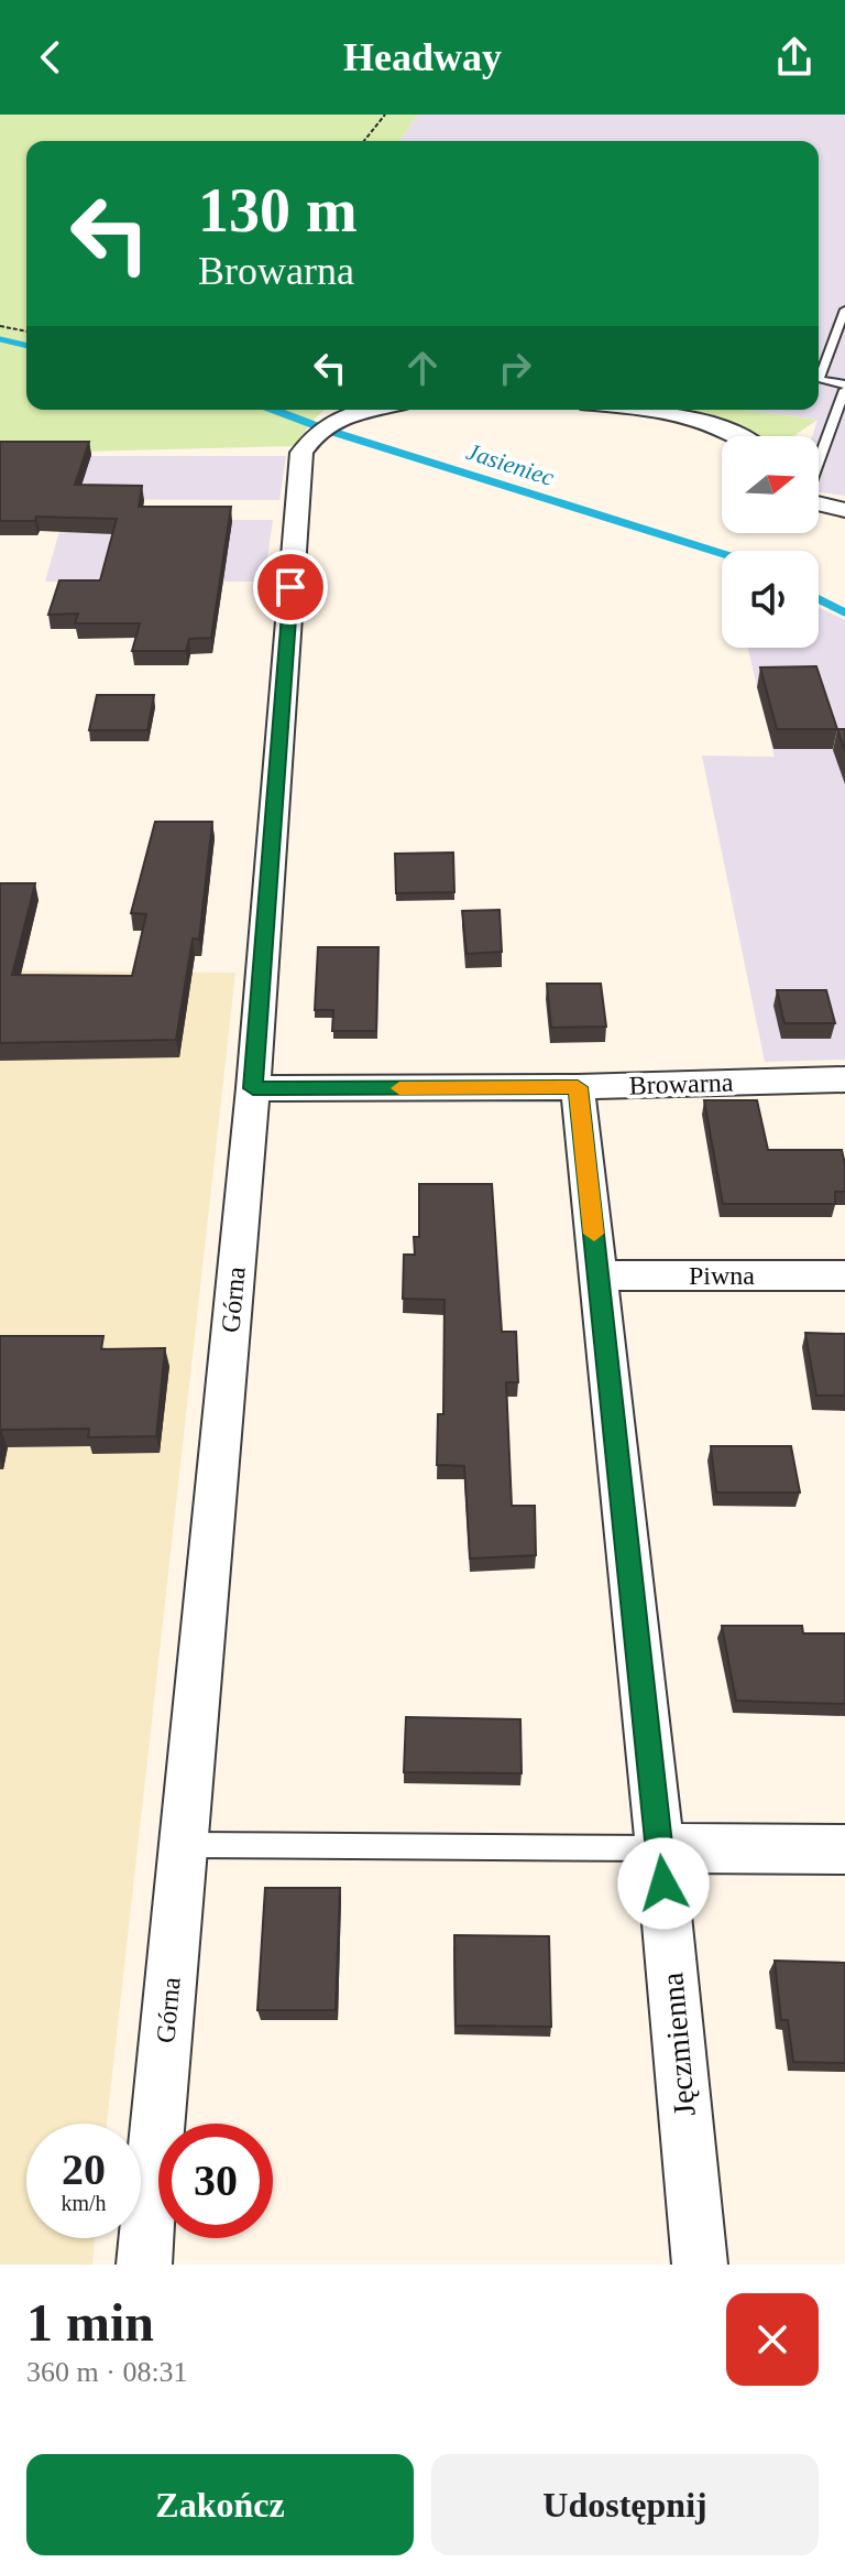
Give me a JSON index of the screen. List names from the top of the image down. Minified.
{"streets":{"street":["Browarna","Piwna","Górna","Jęczmienna"]},"crossings":[["Browarna","Górna"],["Browarna","Jęczmienna"],["Piwna","Jęczmienna"]],"water":["Jasieniec"],"north":"right","page":{"header":"Headway","turn":["130 m","Browarna"],"speed":"20 km/h","limit":"30","heading":["1 min","360 m · 08:31"],"buttons":["Zakończ","Udostępnij"]}}
